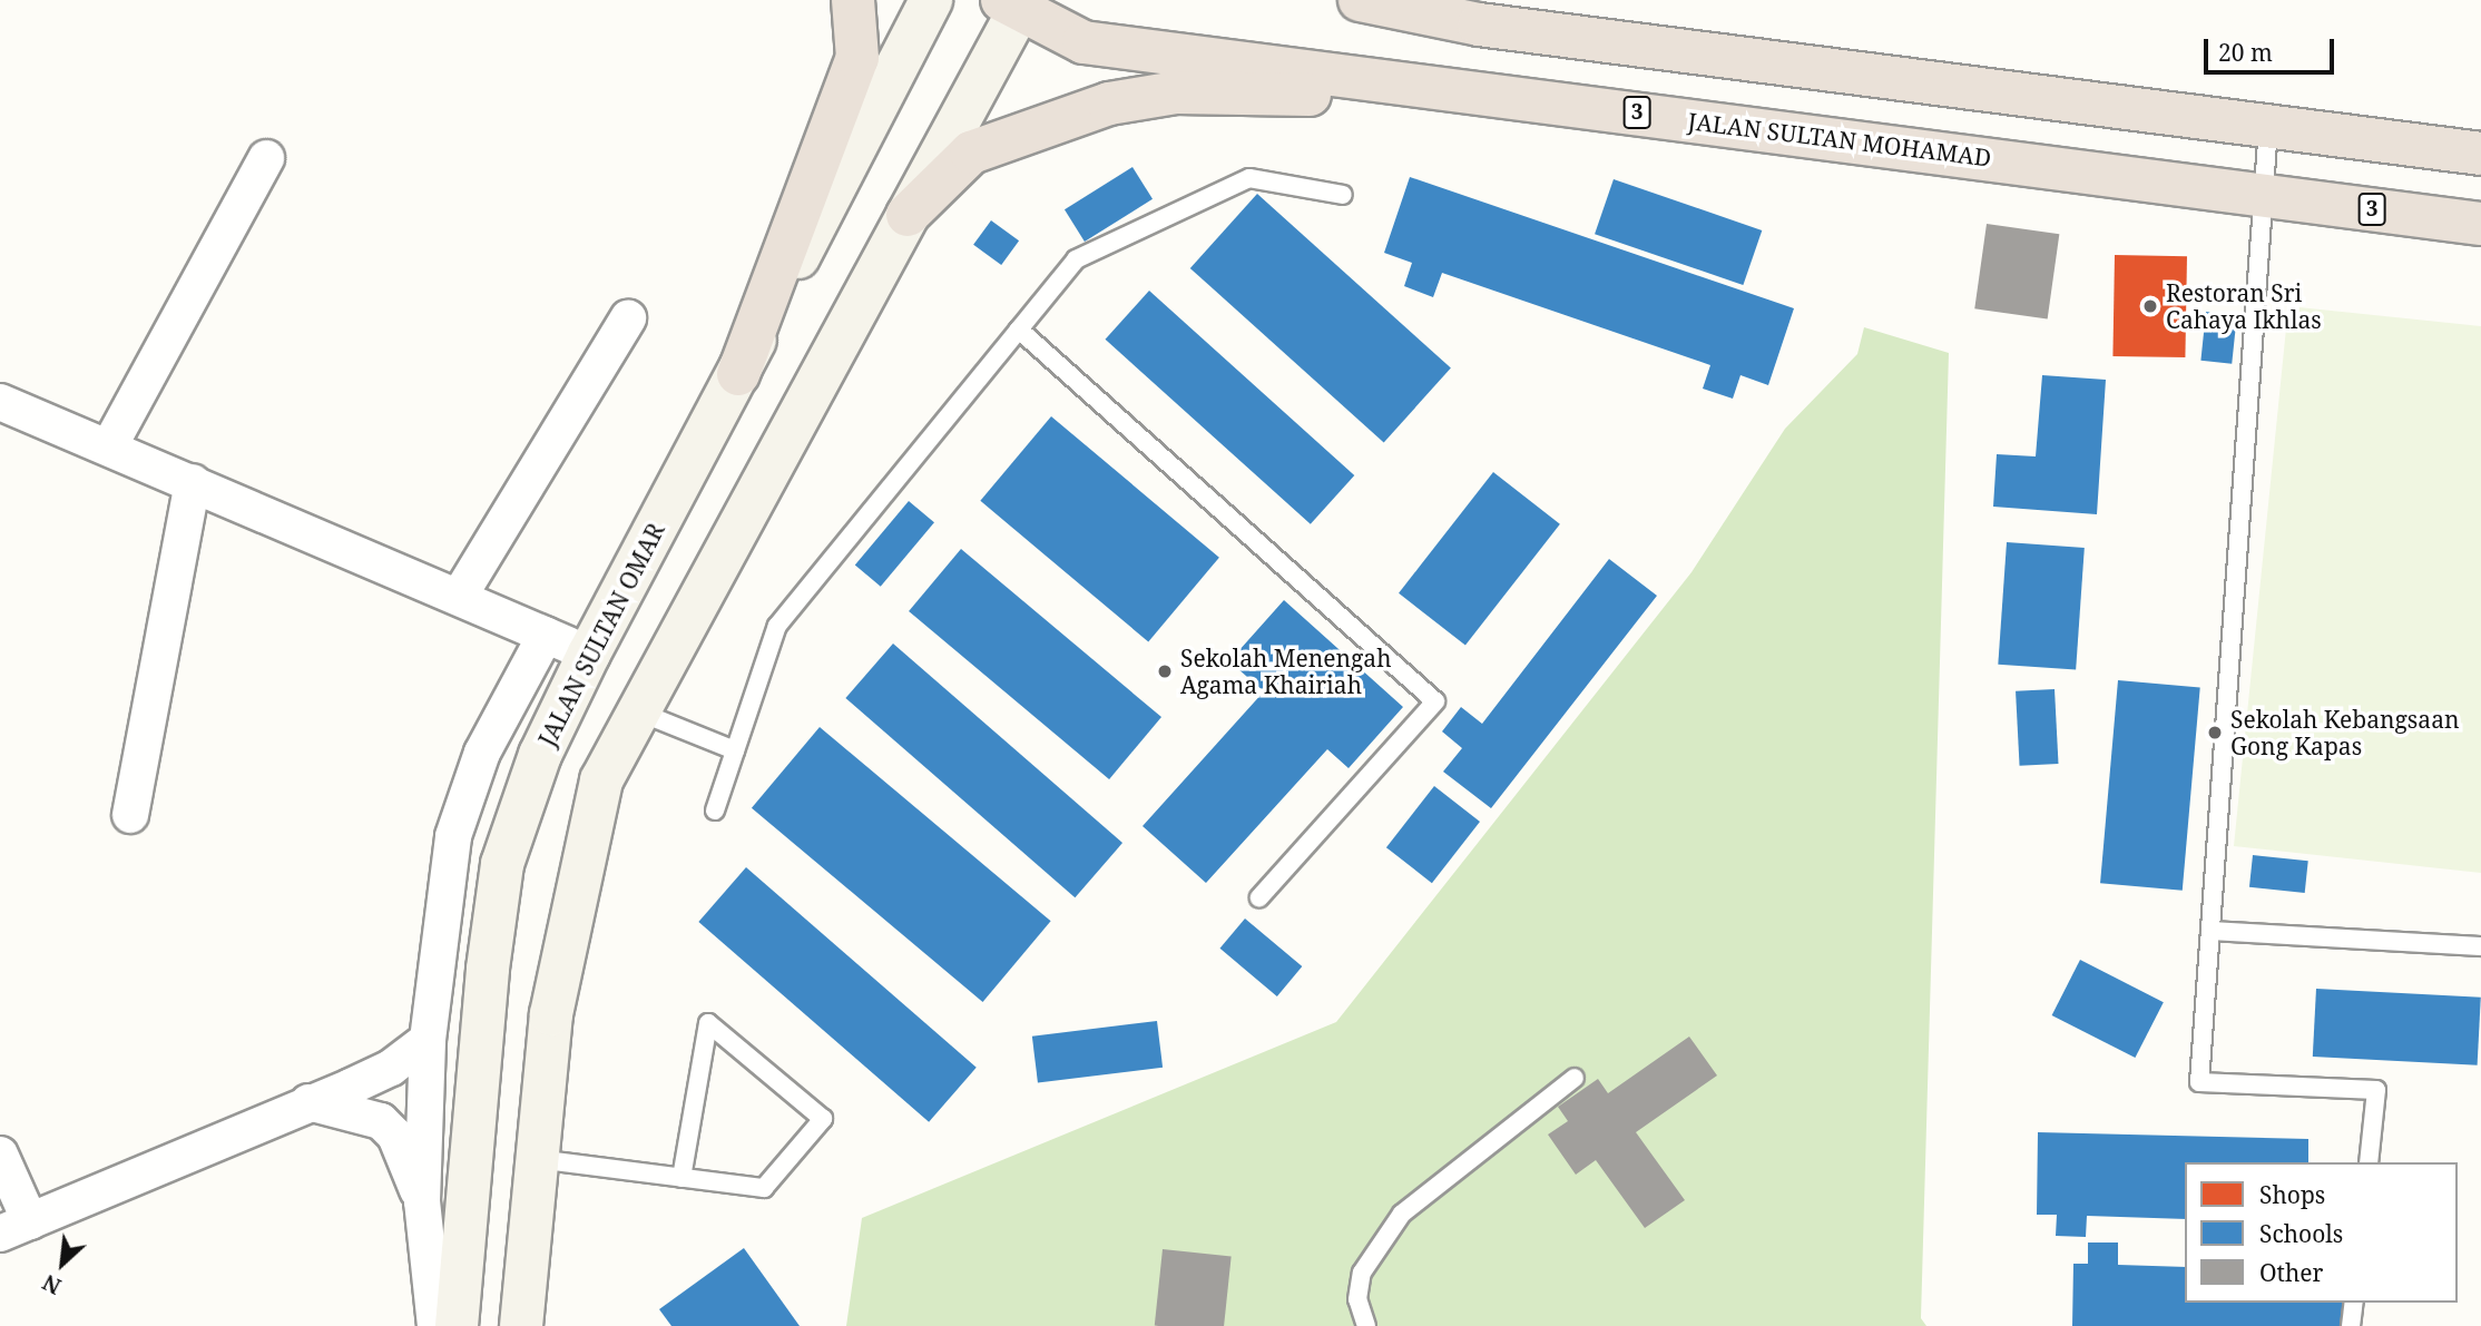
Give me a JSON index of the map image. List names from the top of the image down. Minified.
{"streets":{"highway":["3","JALAN SULTAN MOHAMAD"],"main road":["JALAN SULTAN OMAR"]},"places":["Restoran Sri Cahaya Ikhlas","Sekolah Menengah Agama Khairiah","Sekolah Kebangsaan Gong Kapas"],"legend":["Shops","Schools","Other"],"scale_bar":"20 m","north":"bottom left"}
